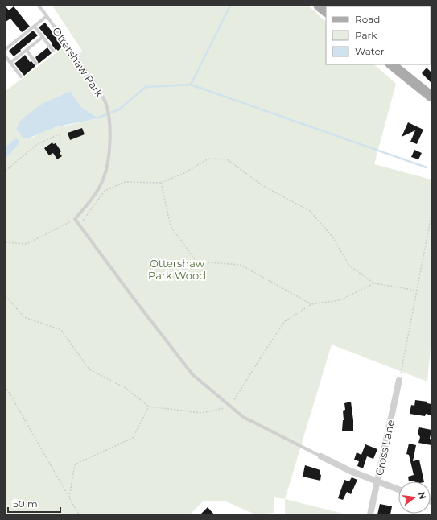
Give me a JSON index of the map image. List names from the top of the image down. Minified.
{"streets":{"street":["Cross Lane"],"lane":["Ottershaw Park"]},"parks":["Ottershaw Park Wood"],"legend":["Road","Park","Water"],"scale_bar":"50 m","north":"right"}
